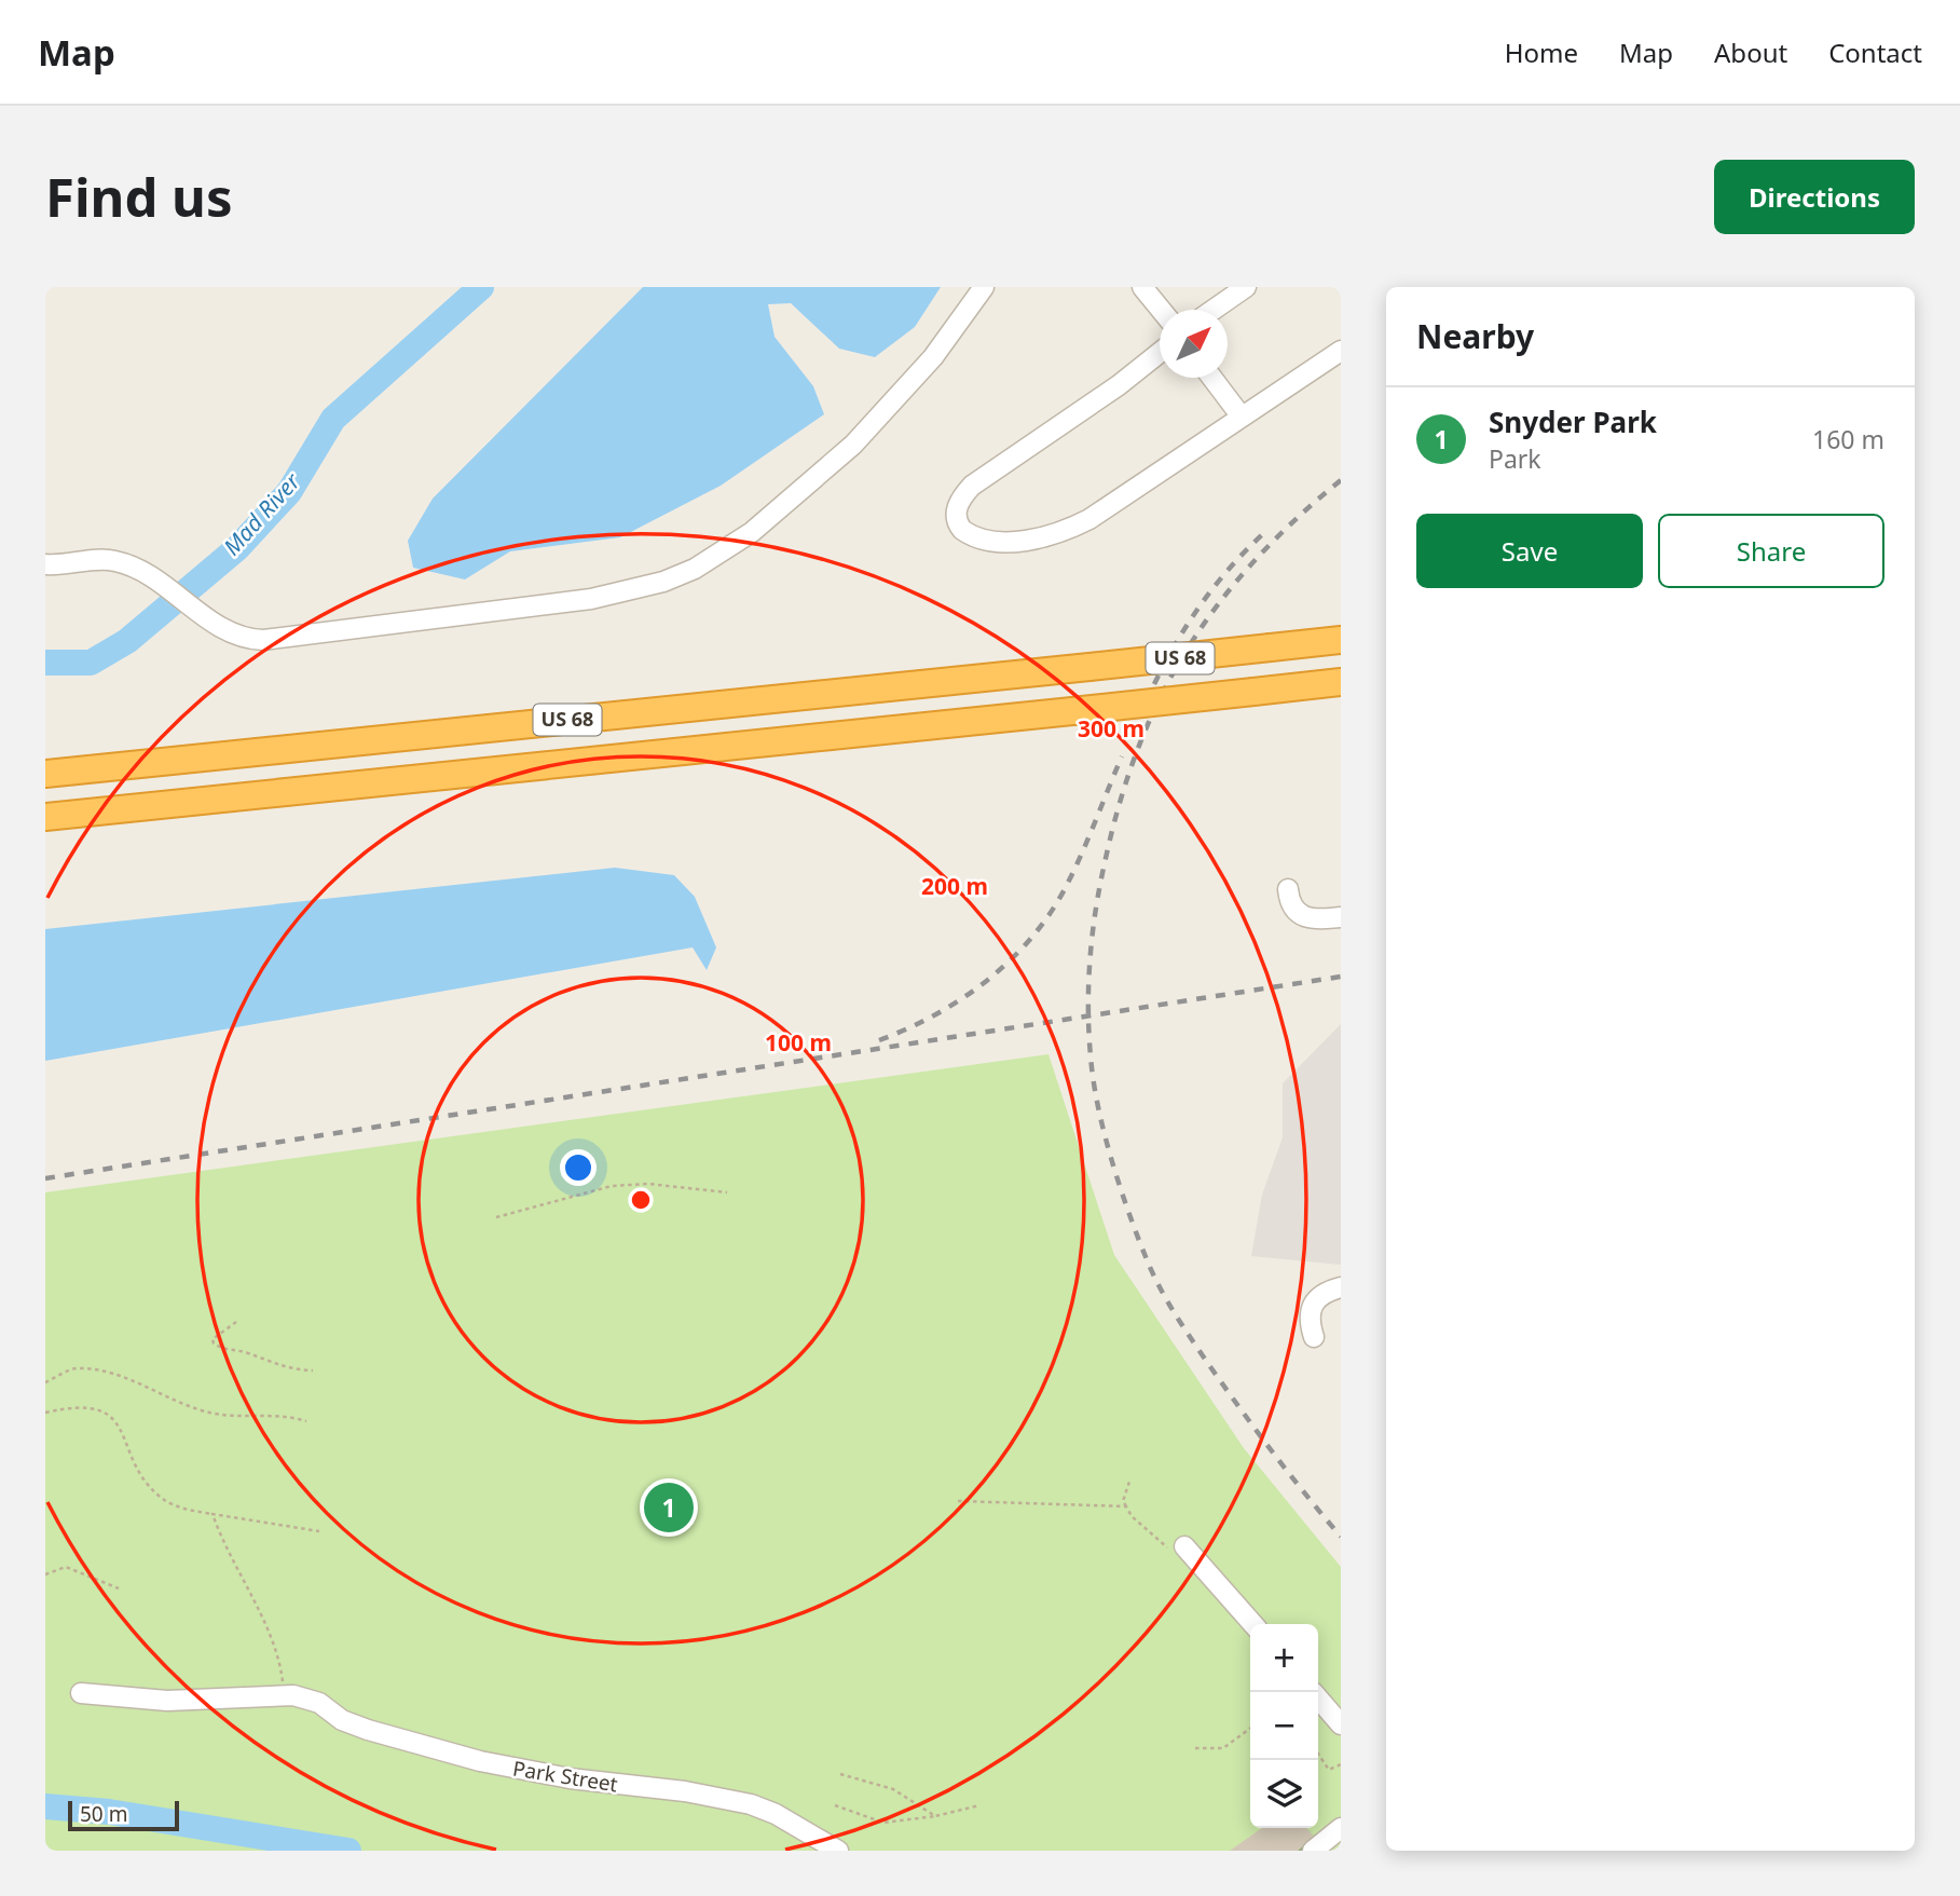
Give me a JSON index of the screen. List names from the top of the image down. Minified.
{"streets":{"highway":["US 68"],"street":["Park Street"]},"water":["Mad River"],"scale_bar":"50 m","north":"top right","page":{"header":"Map","nav":["Home","Map","About","Contact"],"buttons":["Directions",["Save","Share"]],"title":"Find us","heading":"Nearby","list":[{"mark":"1","name":"Snyder Park","note":"Park","value":"160 m"}],"pins":"1","map_buttons":["+","−"],"scale":"50 m"},"rings":["300 m","200 m","100 m"]}
